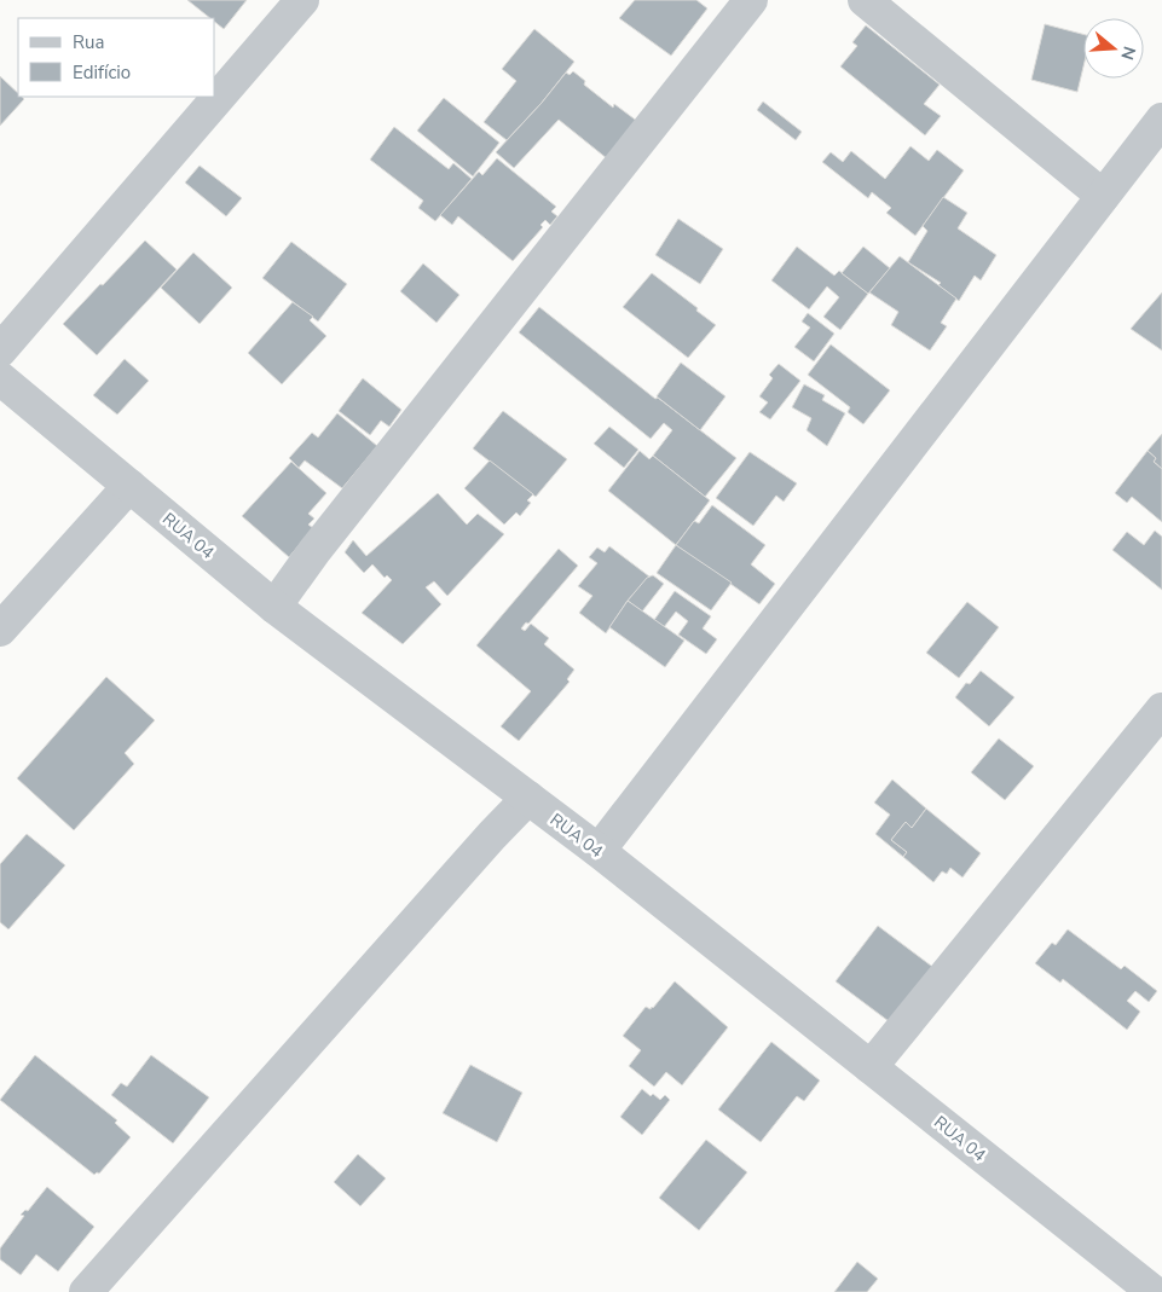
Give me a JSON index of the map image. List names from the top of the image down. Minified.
{"streets":{"street":["RUA 04"]},"legend":["Rua","Edifício"],"north":"right"}
